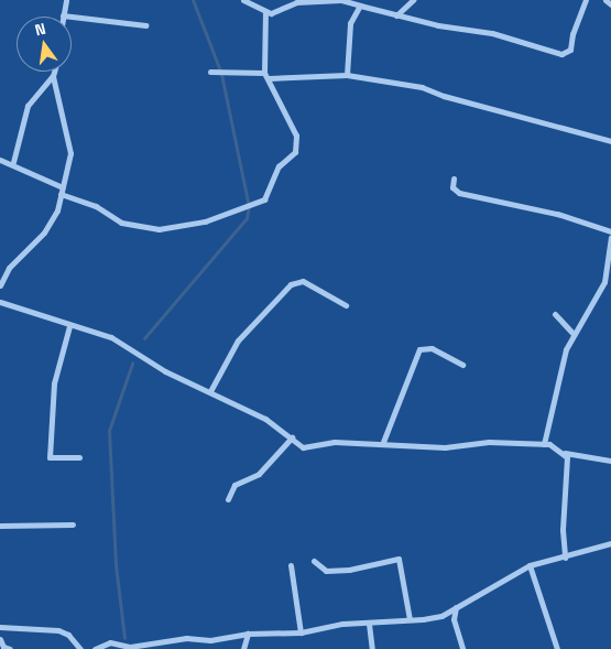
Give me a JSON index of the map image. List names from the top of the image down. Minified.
{"north":"top"}
